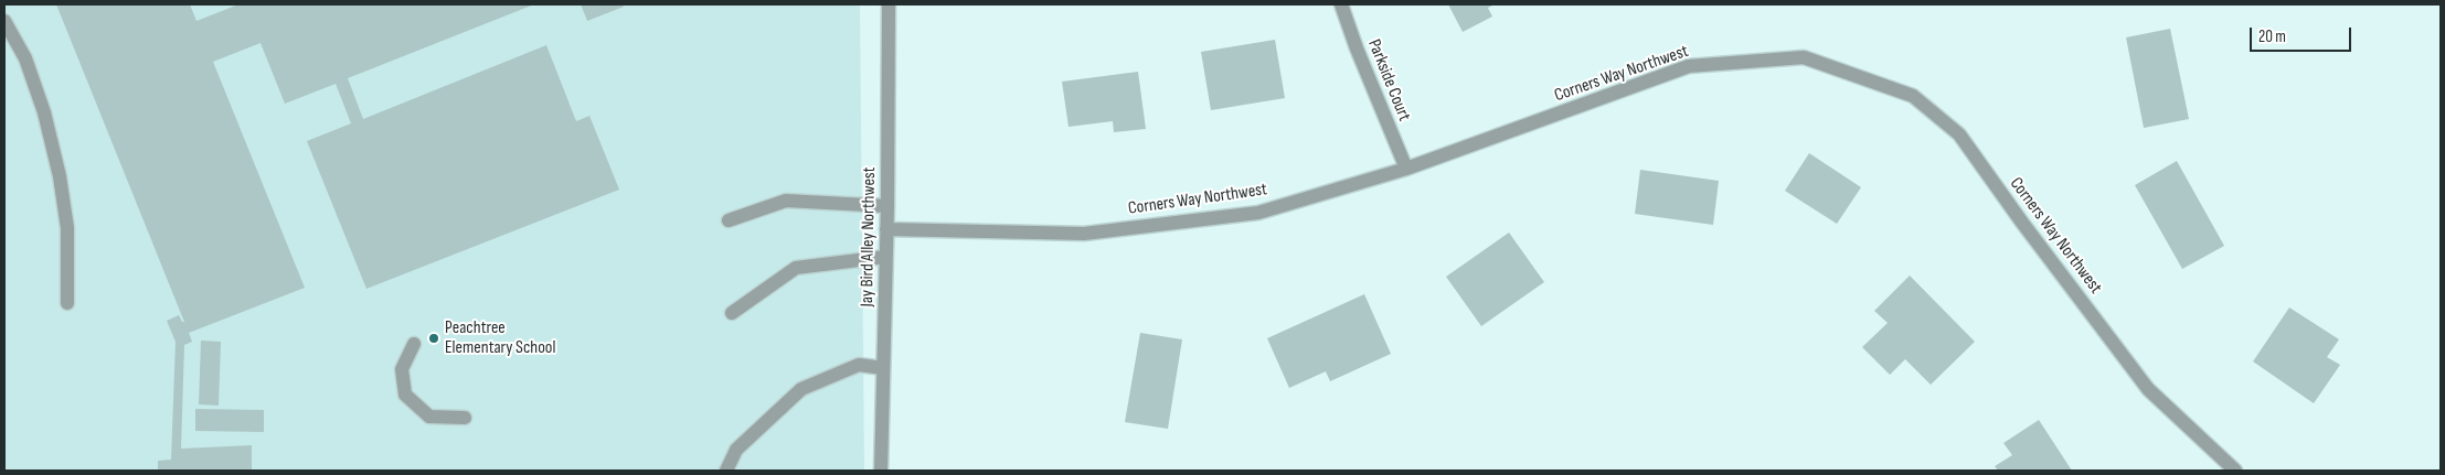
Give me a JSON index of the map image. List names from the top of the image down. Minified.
{"streets":{"street":["Corners Way Northwest","Parkside Court","Jay Bird Alley Northwest"]},"crossings":[["Corners Way Northwest","Parkside Court"],["Corners Way Northwest","Jay Bird Alley Northwest"]],"places":["Peachtree Elementary School"],"scale_bar":"20 m"}
